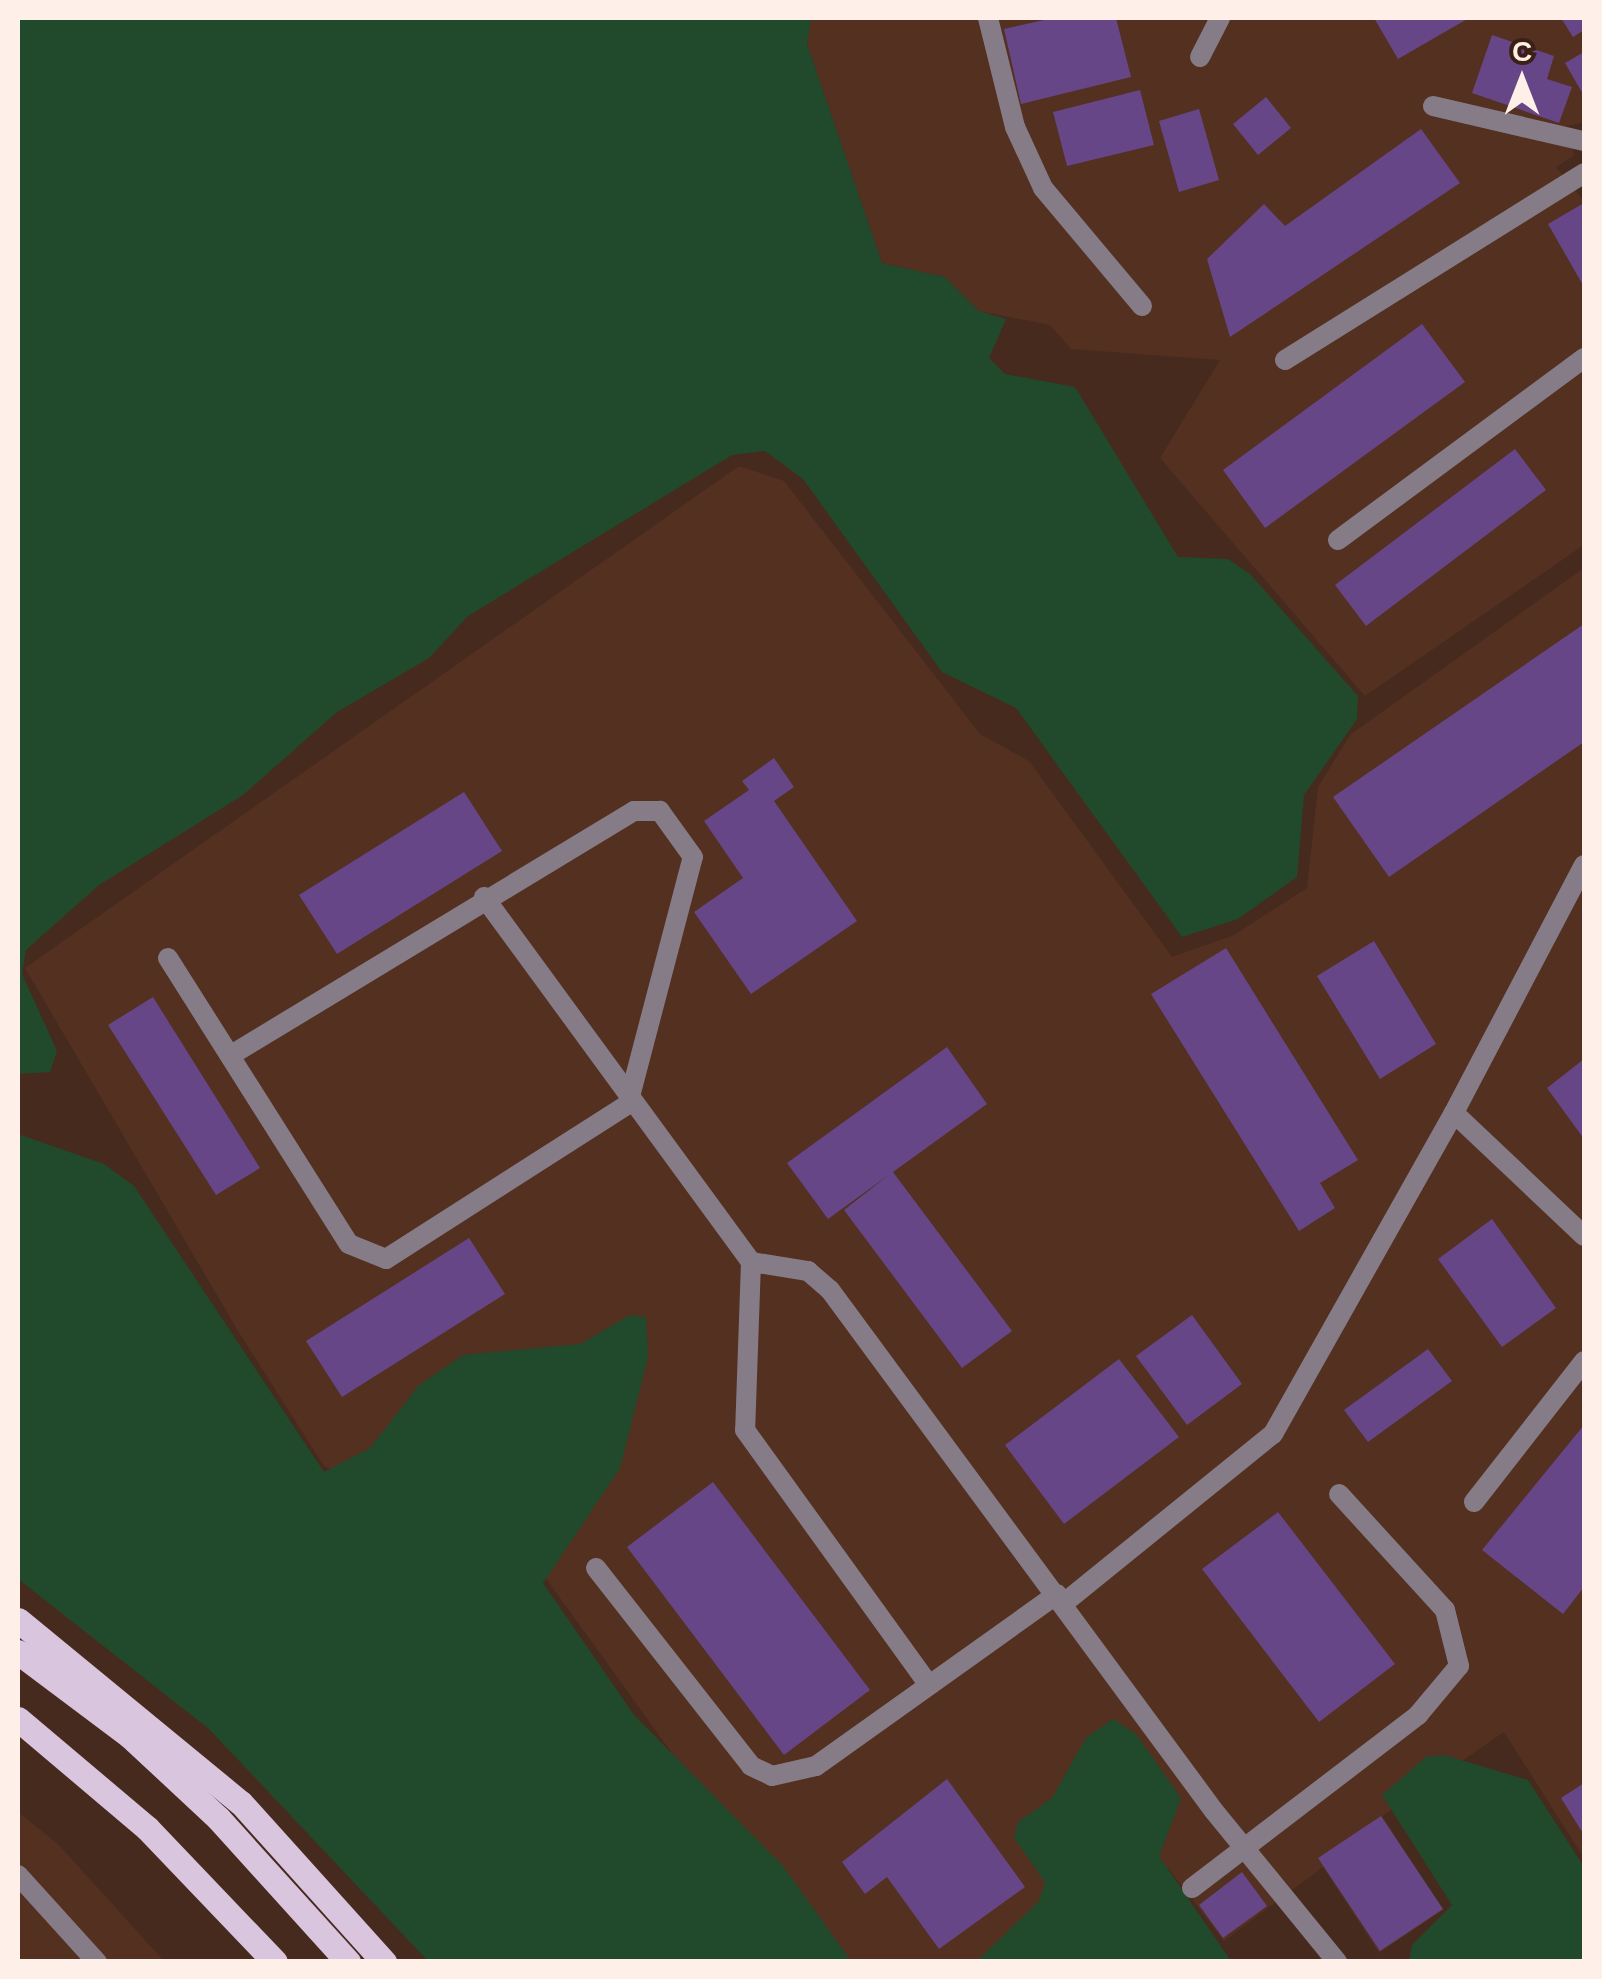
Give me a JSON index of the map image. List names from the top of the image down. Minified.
{"north":"top"}
